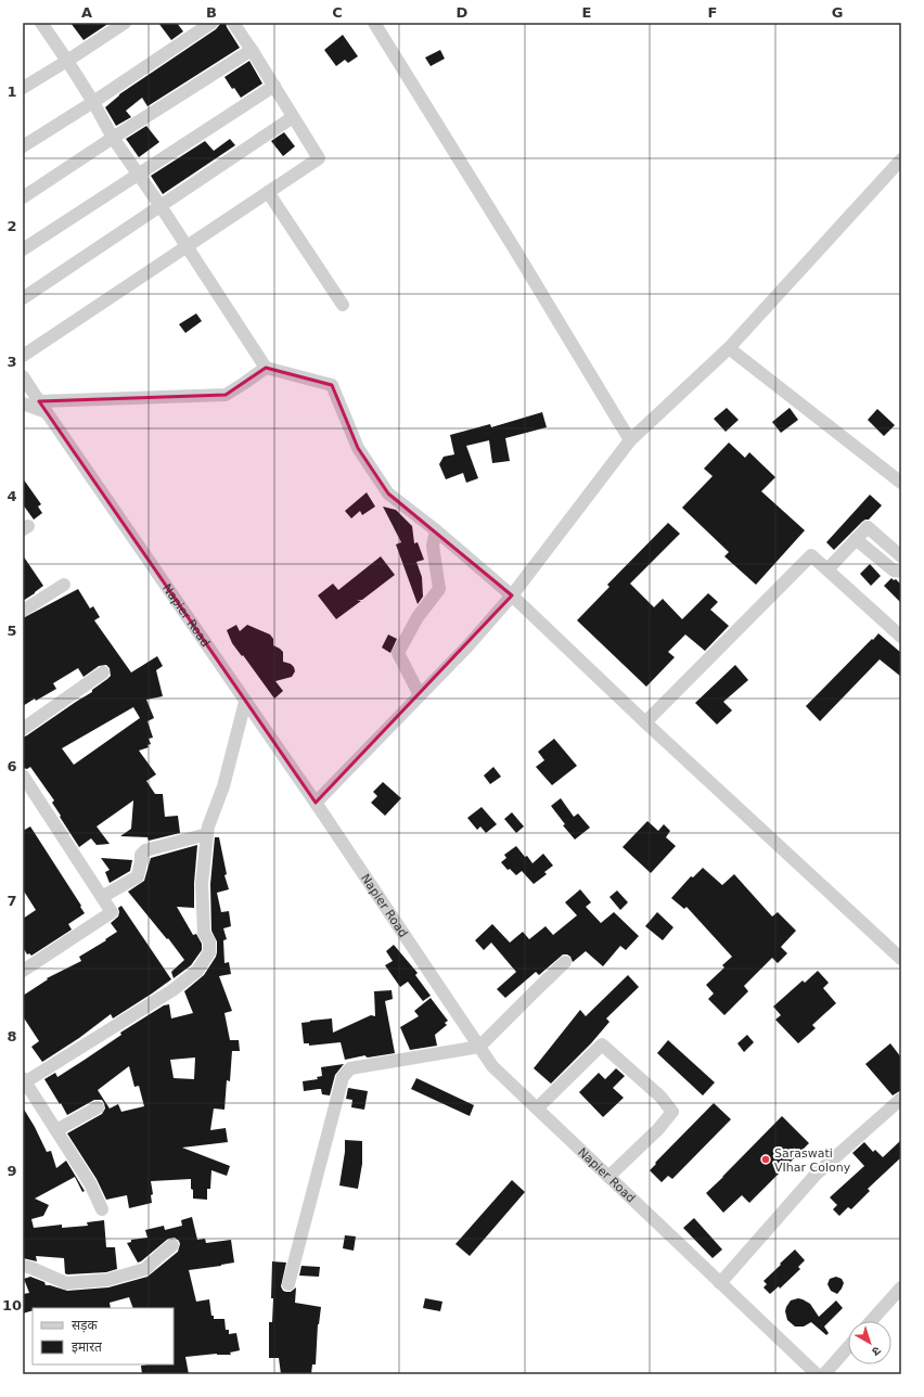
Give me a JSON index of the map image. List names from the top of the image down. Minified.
{"streets":{"street":["Napier Road"]},"places":["Saraswati VIhar Colony"],"legend":["सड़क","इमारत"],"north":"bottom right","grid":{"columns":["A","B","C","D","E","F","G"],"rows":["1","2","3","4","5","6","7","8","9","10"]}}
